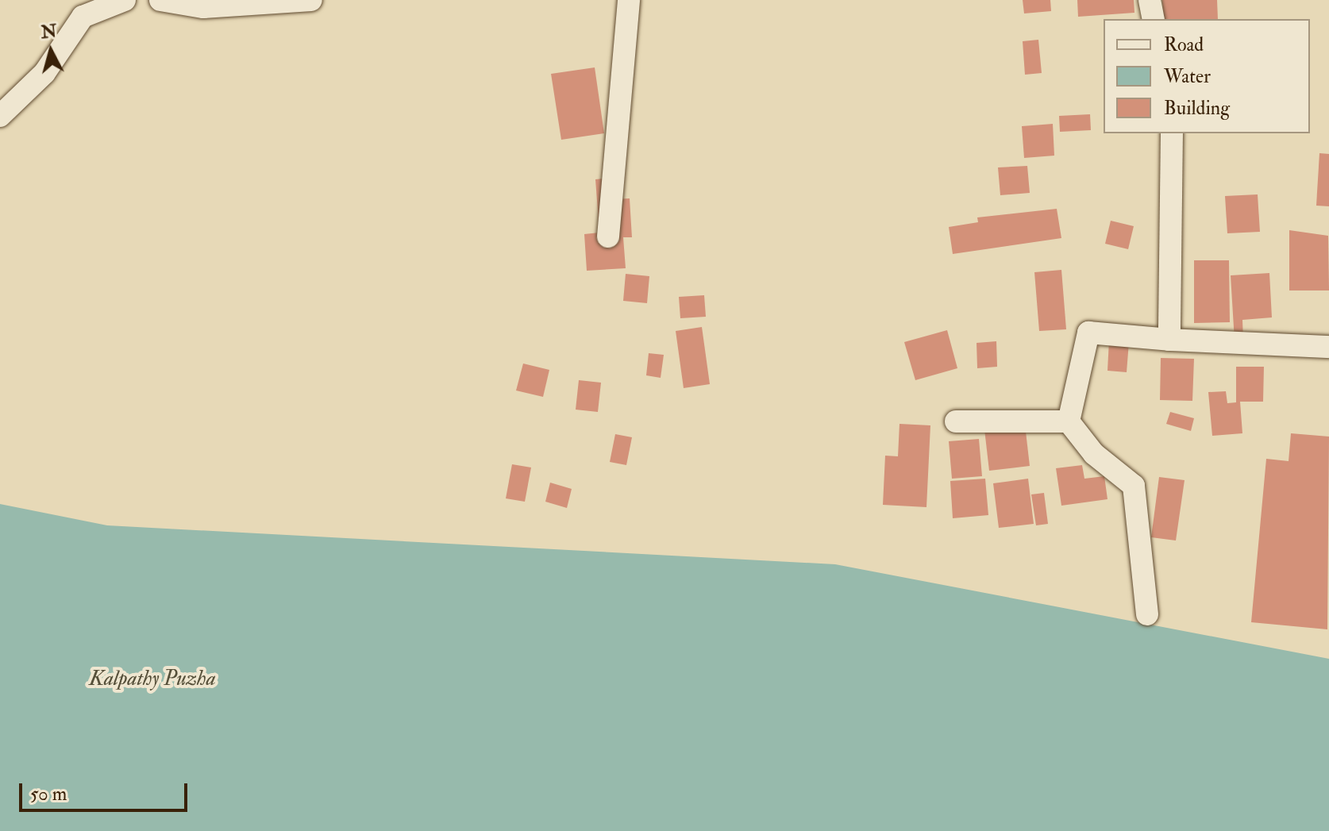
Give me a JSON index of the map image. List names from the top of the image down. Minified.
{"water":["Kalpathy Puzha"],"legend":["Road","Water","Building"],"scale_bar":"50 m","north":"top"}
